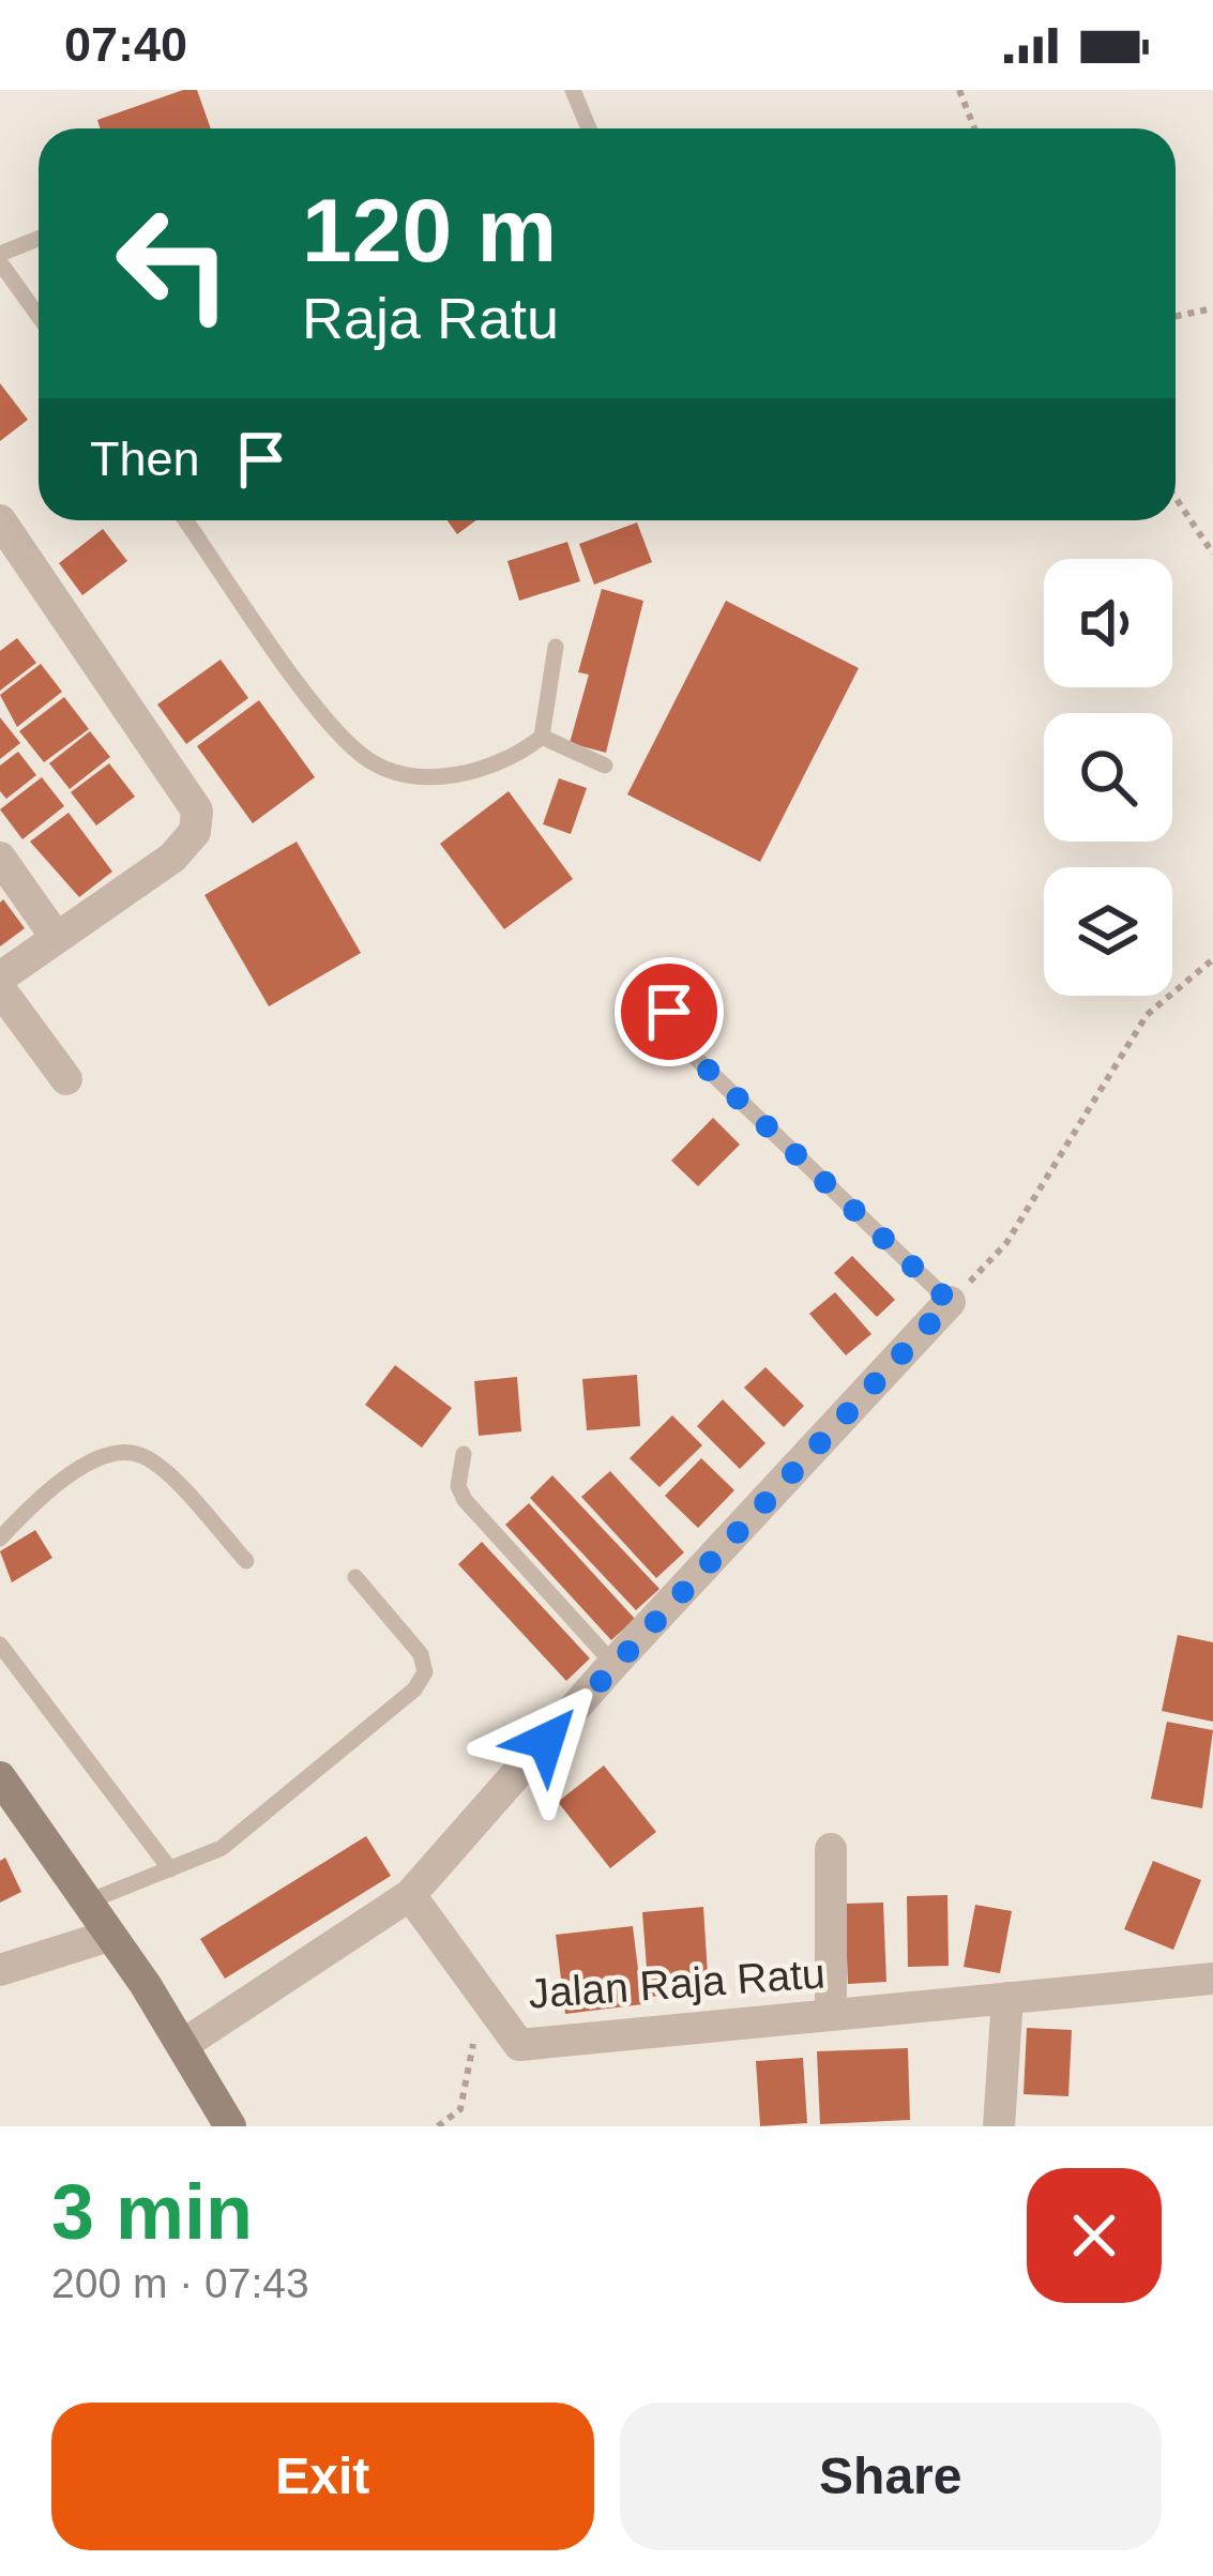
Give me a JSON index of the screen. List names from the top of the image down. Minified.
{"streets":{"street":["Jalan Raja Ratu"]},"page":{"status":"07:40","turn":["120 m","Raja Ratu"],"then":"Then","heading":["3 min","200 m · 07:43"],"buttons":["Exit","Share"]}}
